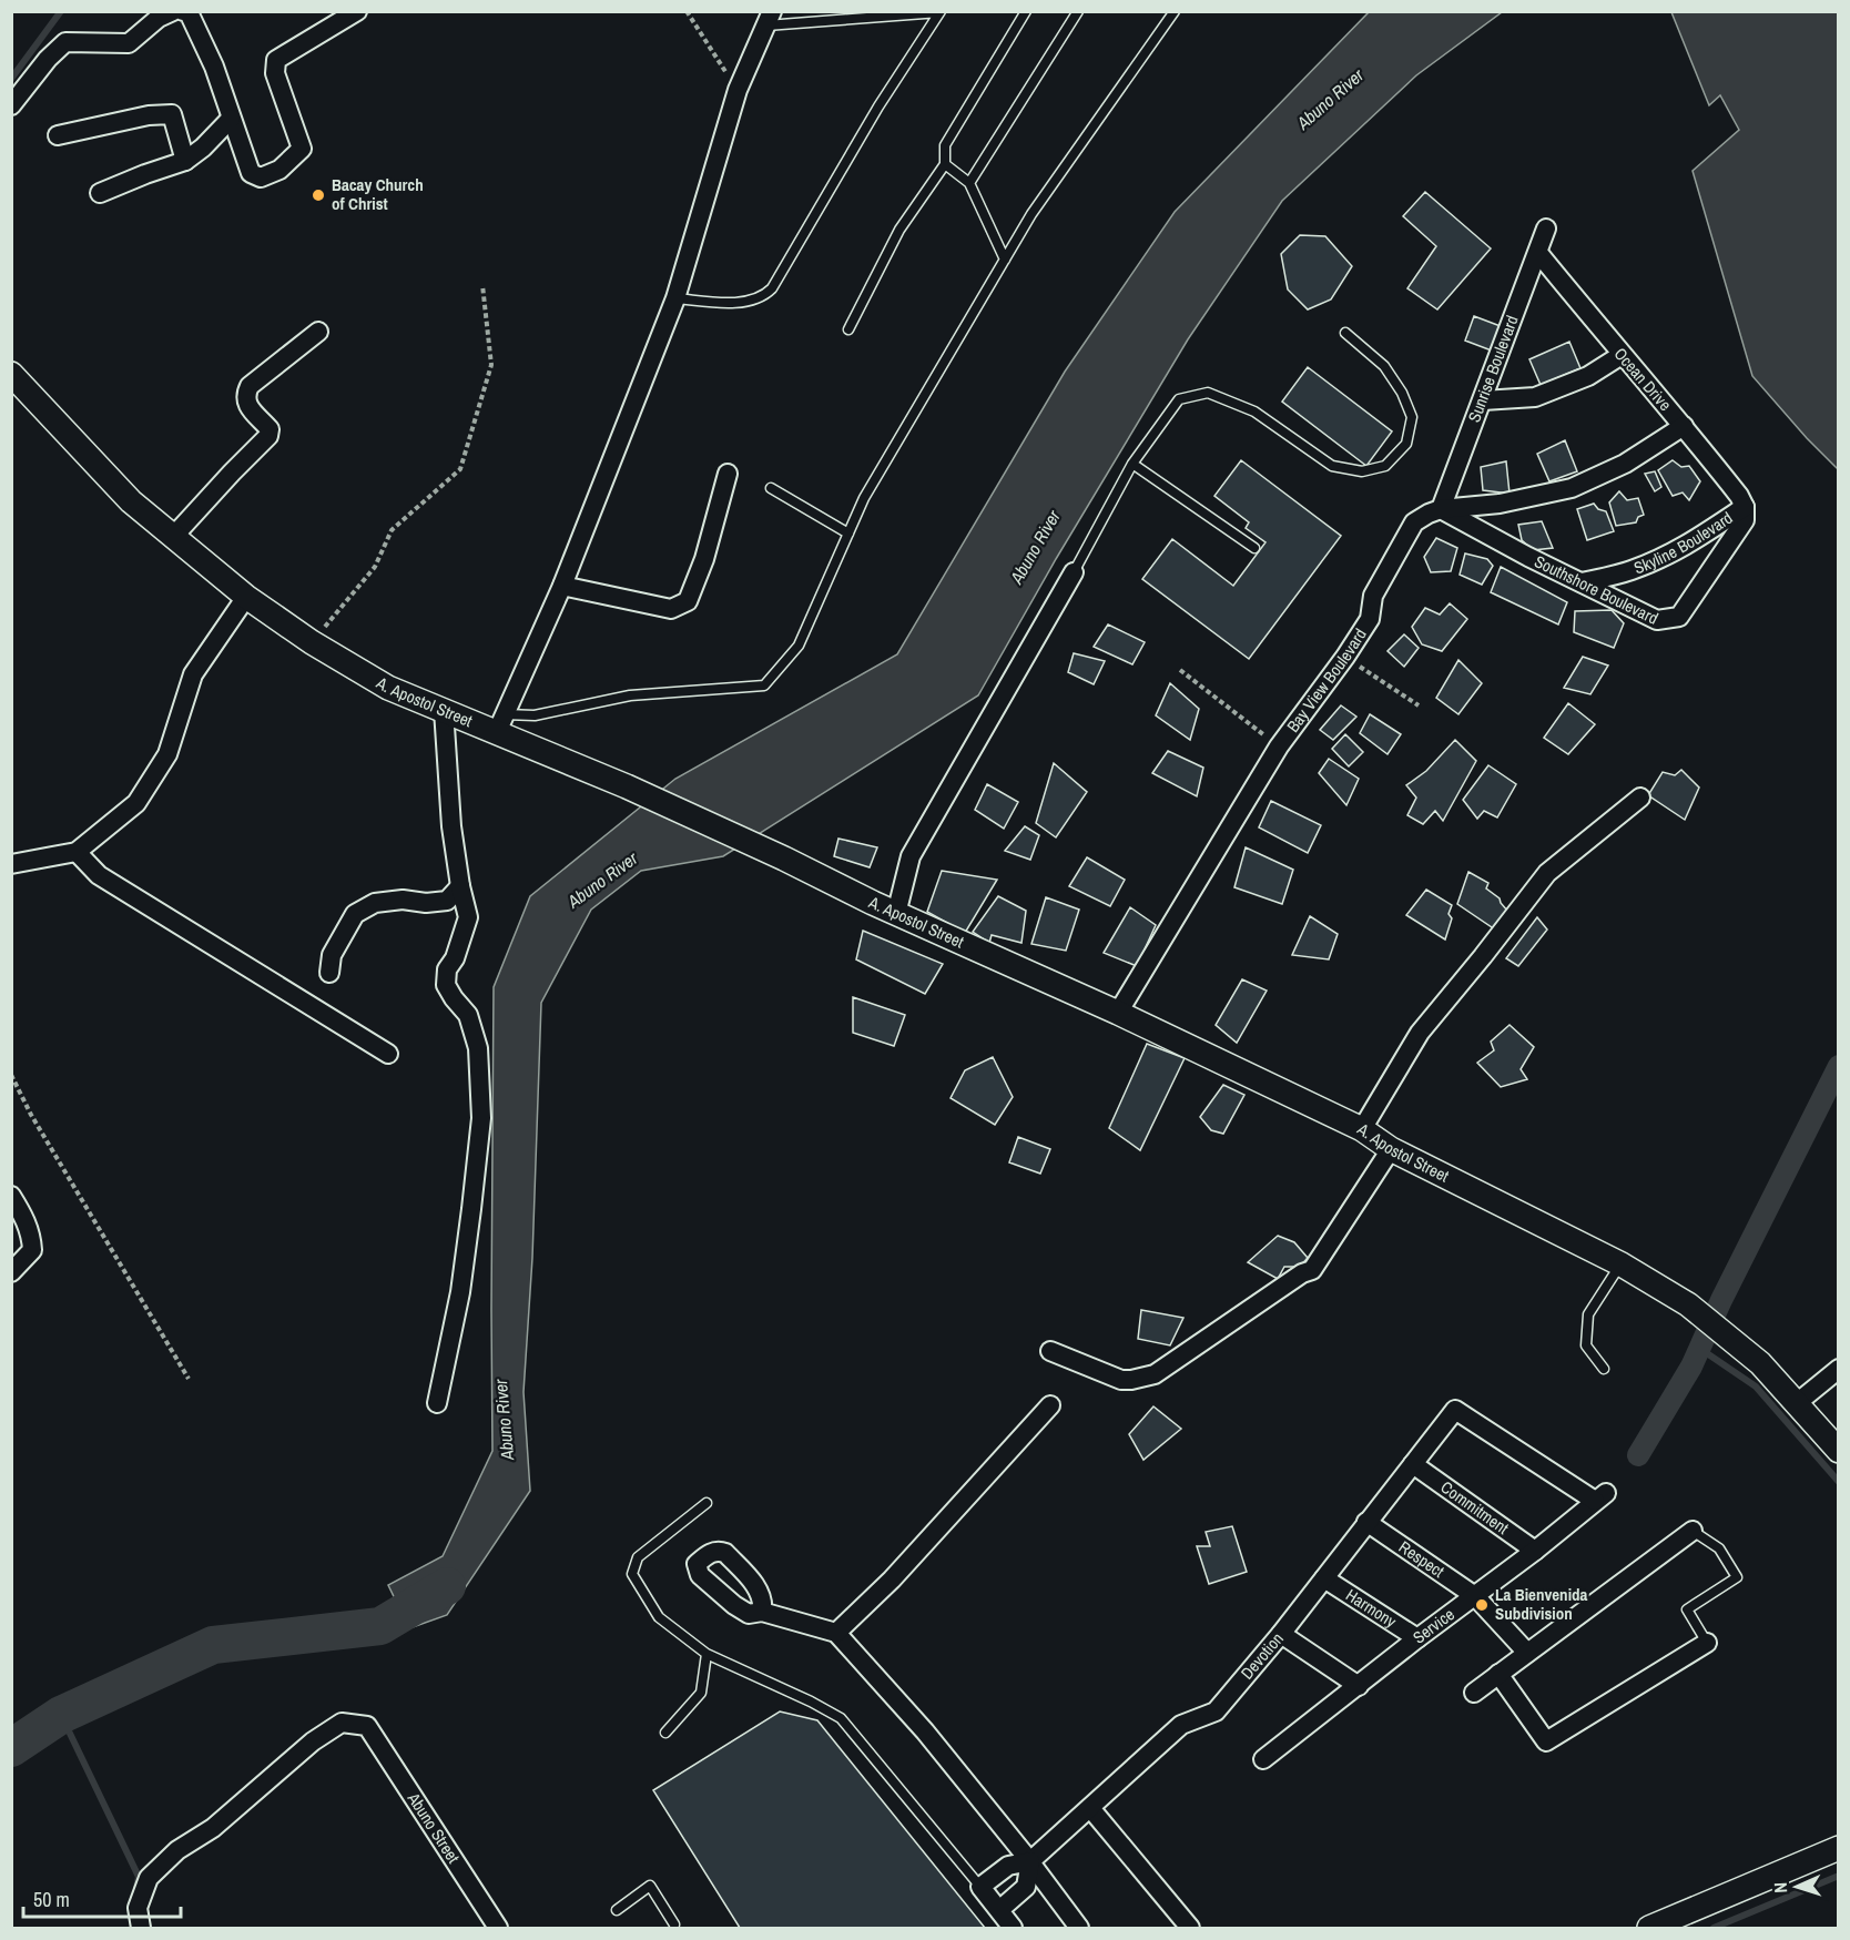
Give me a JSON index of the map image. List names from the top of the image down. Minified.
{"streets":{"street":["Sunrise Boulevard","Ocean Drive","Skyline Boulevard","Southshore Boulevard","Bay View Boulevard","A. Apostol Street","Commitment","Respect","Harmony","Service","Devotion","Abuno Street"]},"crossings":[["Sunrise Boulevard","Ocean Drive"],["Sunrise Boulevard","Southshore Boulevard"],["Sunrise Boulevard","Bay View Boulevard"],["Ocean Drive","Skyline Boulevard"],["Ocean Drive","Southshore Boulevard"],["Ocean Drive","Bay View Boulevard"],["Skyline Boulevard","Southshore Boulevard"],["Southshore Boulevard","Bay View Boulevard"],["Bay View Boulevard","A. Apostol Street"],["Commitment","Service"],["Commitment","Devotion"],["Respect","Service"],["Respect","Devotion"],["Harmony","Service"],["Harmony","Devotion"],["Service","Devotion"]],"water":["Abuno River"],"places":["Bacay Church of Christ","La Bienvenida Subdivision"],"scale_bar":"50 m","north":"left"}
